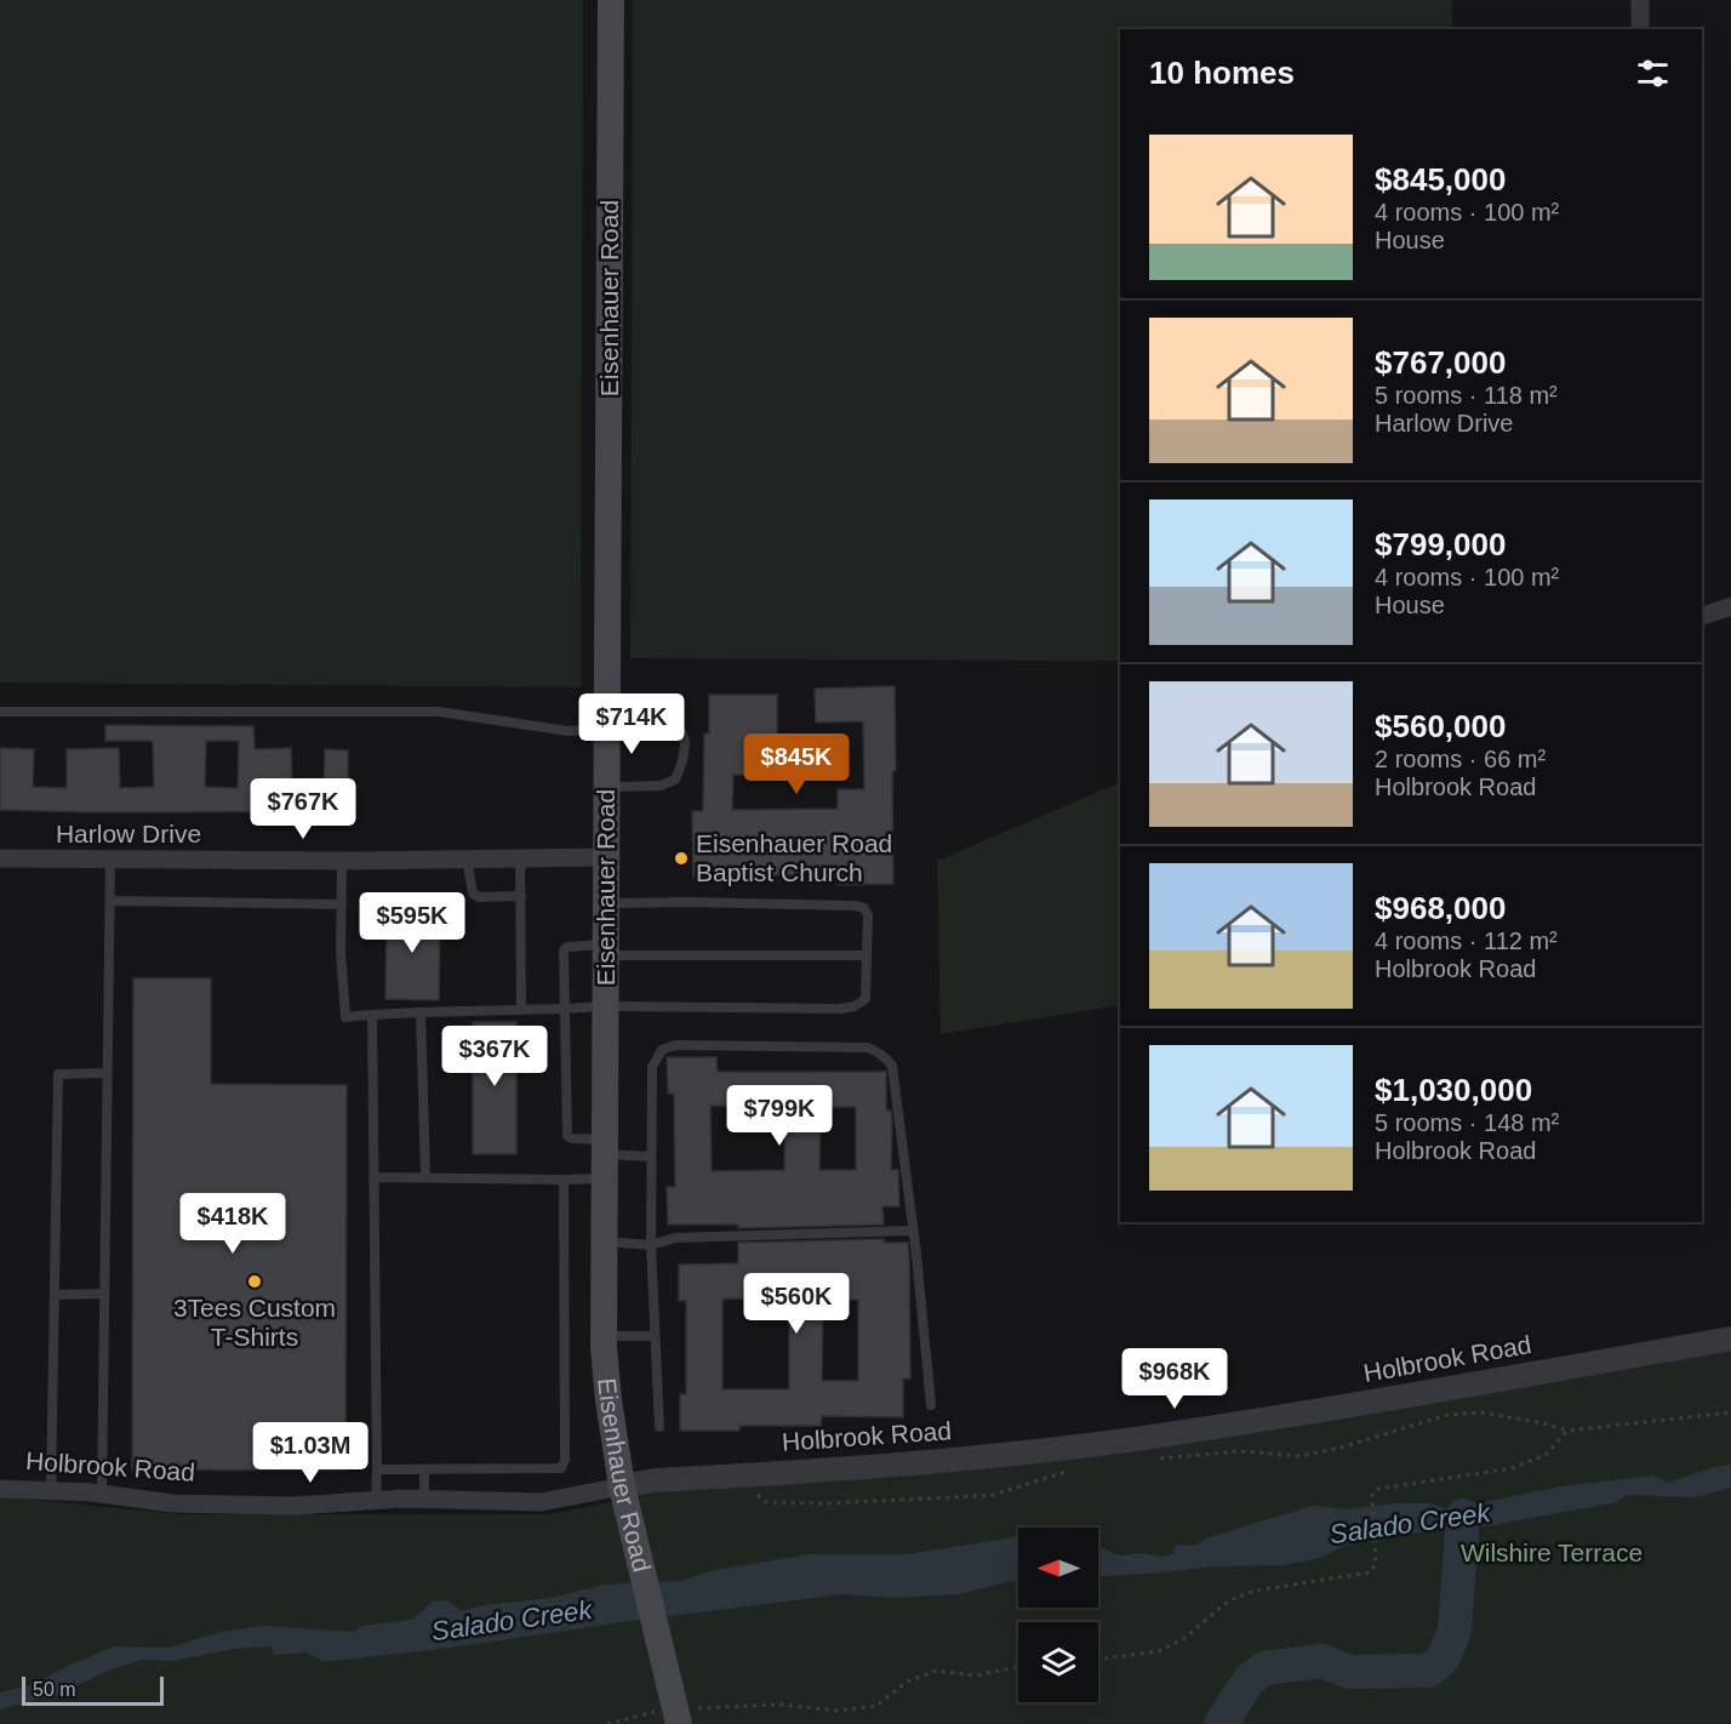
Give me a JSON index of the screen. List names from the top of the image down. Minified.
{"streets":{"main road":["Eisenhauer Road"],"street":["Harlow Drive","Holbrook Road"]},"crossings":[["Eisenhauer Road","Harlow Drive"],["Eisenhauer Road","Holbrook Road"]],"water":["Salado Creek"],"parks":["Wilshire Terrace"],"places":["Eisenhauer Road Baptist Church","3Tees Custom T-Shirts"],"scale_bar":"50 m","north":"left","page":{"heading":"10 homes","list":[{"name":"$845,000","note":"4 rooms · 100 m² · House"},{"name":"$767,000","note":"5 rooms · 118 m² · Harlow Drive"},{"name":"$799,000","note":"4 rooms · 100 m² · House"},{"name":"$560,000","note":"2 rooms · 66 m² · Holbrook Road"},{"name":"$968,000","note":"4 rooms · 112 m² · Holbrook Road"},{"name":"$1,030,000","note":"5 rooms · 148 m² · Holbrook Road"}],"price":["$714K","$845K","$767K","$595K","$367K","$799K","$418K","$560K","$968K","$1.03M"],"scale":"50 m"}}
